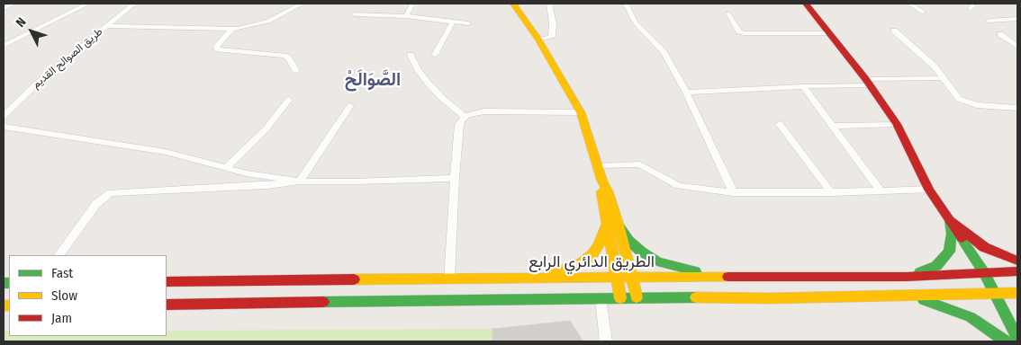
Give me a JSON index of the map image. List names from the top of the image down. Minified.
{"streets":{"main road":["الطريق الدائري الرابع"],"street":["طريق الصوالح القديم"]},"districts":["الصَّوَالَحْ"],"legend":["Fast","Slow","Jam"],"north":"top left"}
